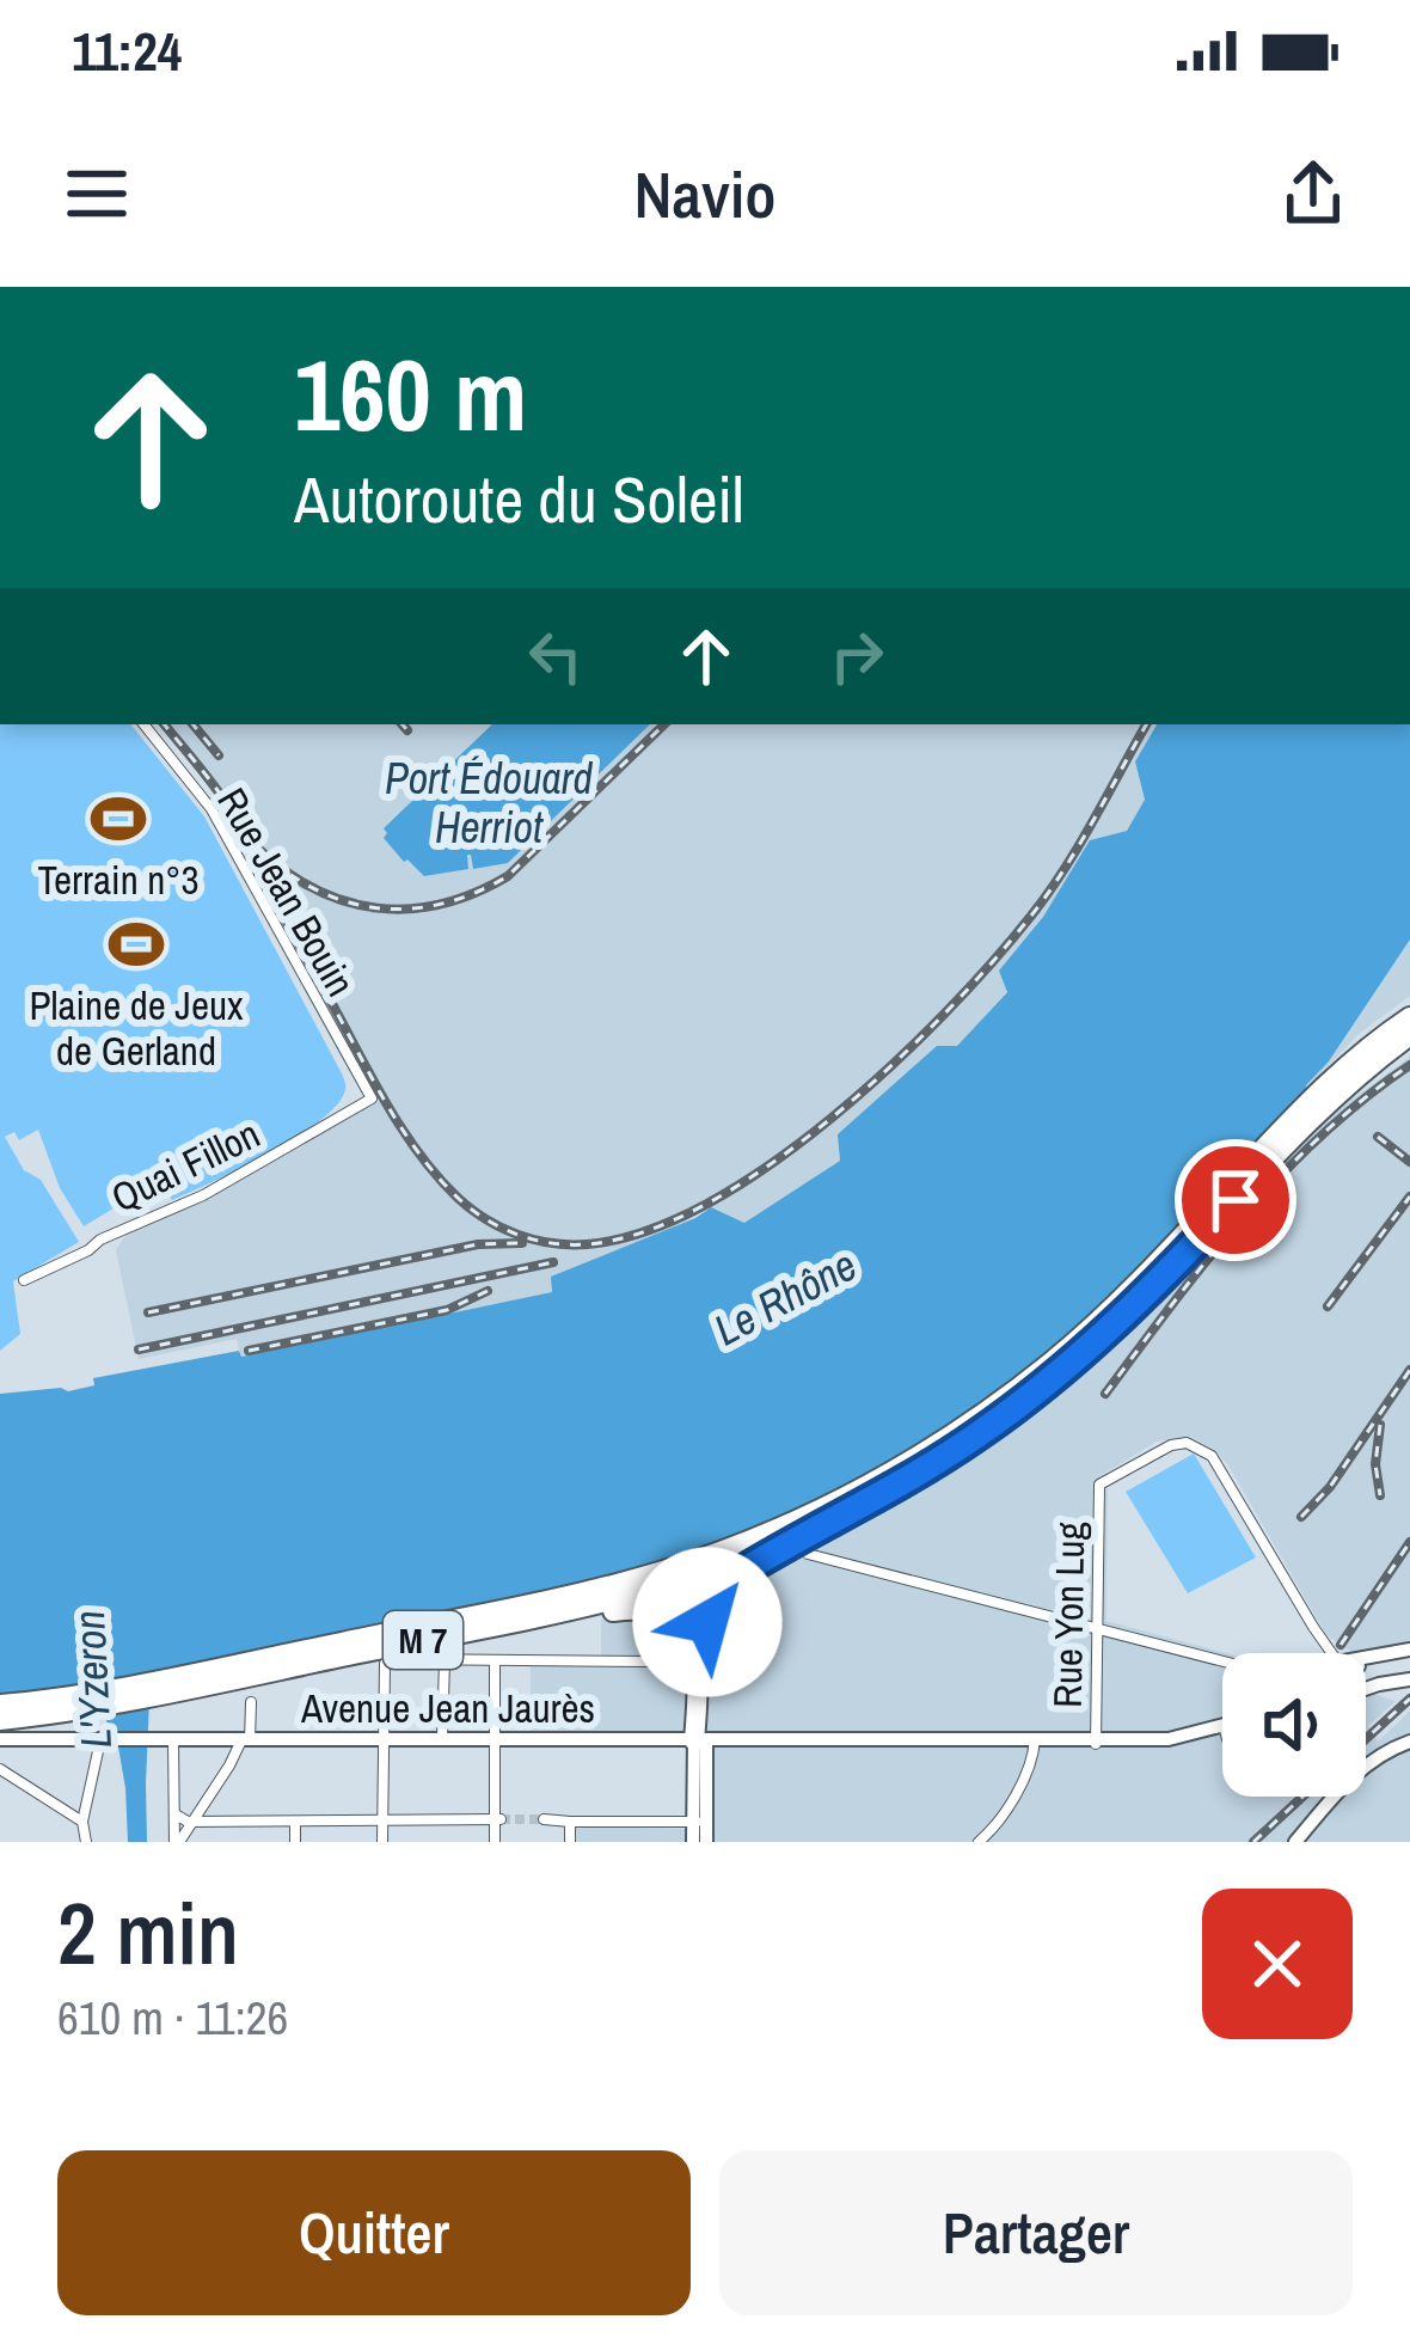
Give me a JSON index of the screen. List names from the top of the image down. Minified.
{"streets":{"highway":["M 7"],"main road":["Avenue Jean Jaurès"],"street":["Rue Jean Bouin","Quai Fillon","Rue Yon Lug"]},"crossings":[["Rue Jean Bouin","Quai Fillon"],["Rue Yon Lug","Avenue Jean Jaurès"]],"water":["Port Édouard Herriot","Le Rhône","L'Yzeron"],"places":{"sports":["Terrain n°3","Plaine de Jeux de Gerland"]},"page":{"status":"11:24","header":"Navio","turn":["160 m","Autoroute du Soleil"],"heading":["2 min","610 m · 11:26"],"buttons":["Quitter","Partager"]}}
